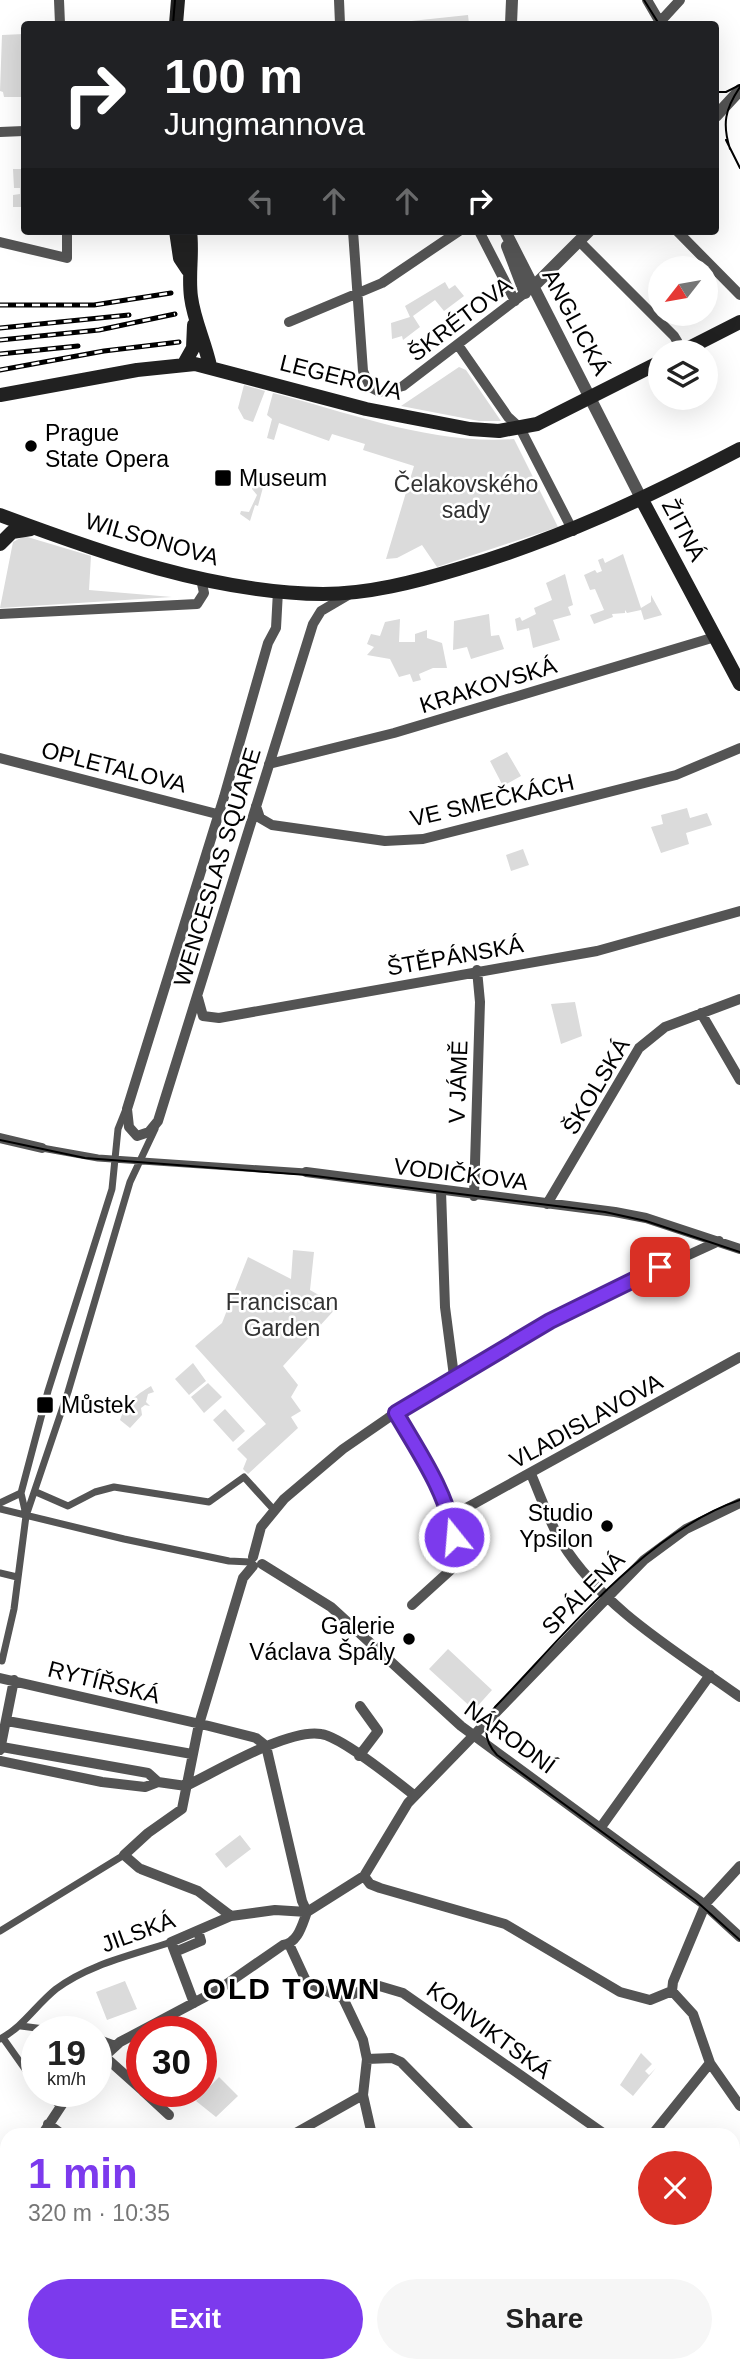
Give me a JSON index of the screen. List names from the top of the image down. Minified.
{"streets":{"main road":["LEGEROVA","ŽITNÁ","WILSONOVA"],"street":["ŠKRÉTOVA","ANGLICKÁ","KRAKOVSKÁ","OPLETALOVA","VE SMEČKÁCH","WENCESLAS SQUARE","ŠTĚPÁNSKÁ","V JÁMĚ","ŠKOLSKÁ","VODIČKOVA","VLADISLAVOVA","SPÁLENÁ","RYTÍŘSKÁ","NÁRODNÍ","JILSKÁ","KONVIKTSKÁ"]},"crossings":[["ŠKRÉTOVA","ANGLICKÁ"],["ANGLICKÁ","LEGEROVA"],["ANGLICKÁ","ŽITNÁ"],["LEGEROVA","ŽITNÁ"],["ŽITNÁ","WILSONOVA"],["ŽITNÁ","KRAKOVSKÁ"],["WILSONOVA","WENCESLAS SQUARE"],["KRAKOVSKÁ","WENCESLAS SQUARE"],["OPLETALOVA","WENCESLAS SQUARE"],["VE SMEČKÁCH","WENCESLAS SQUARE"],["WENCESLAS SQUARE","ŠTĚPÁNSKÁ"],["WENCESLAS SQUARE","VODIČKOVA"],["ŠTĚPÁNSKÁ","V JÁMĚ"],["V JÁMĚ","VODIČKOVA"],["ŠKOLSKÁ","VODIČKOVA"],["SPÁLENÁ","NÁRODNÍ"]],"districts":["OLD TOWN"],"parks":["Čelakovského sady","Franciscan Garden"],"places":{"other":["Prague State Opera","Studio Ypsilon","Galerie Václava Špály"],"transit":["Museum","Můstek"]},"north":"bottom left","page":{"turn":["100 m","Jungmannova"],"speed":"19 km/h","limit":"30","heading":["1 min","320 m · 10:35"],"buttons":["Exit","Share"]}}
